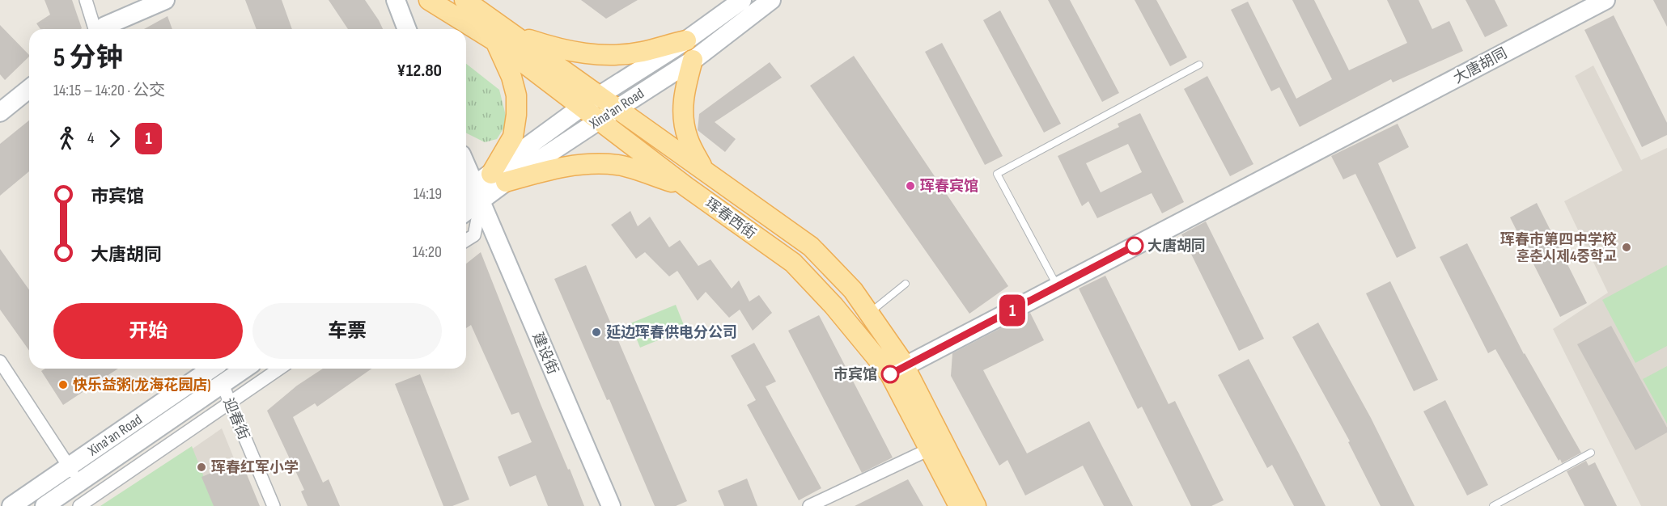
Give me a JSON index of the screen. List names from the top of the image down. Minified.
{"streets":{"main road":["珲春西街"],"street":["大唐胡同","Xina'an Road","建设街","迎春街"]},"crossings":[["大唐胡同","珲春西街"],["Xina'an Road","珲春西街"],["Xina'an Road","建设街"],["Xina'an Road","迎春街"]],"places":["珲春宾馆","大唐胡同","珲春市第四中学校 훈춘시제4중학교","延边珲春供电分公司","市宾馆","快乐益粥(龙海花园店)","珲春红军小学"],"lines":["bus line 1"],"page":{"on_map":"1","heading":["5 分钟","14:15 – 14:20 · 公交","¥12.80"],"legs":["4","1"],"list":[{"name":"市宾馆","value":"14:19"},{"name":"大唐胡同","value":"14:20"}],"buttons":["开始","车票"]}}
